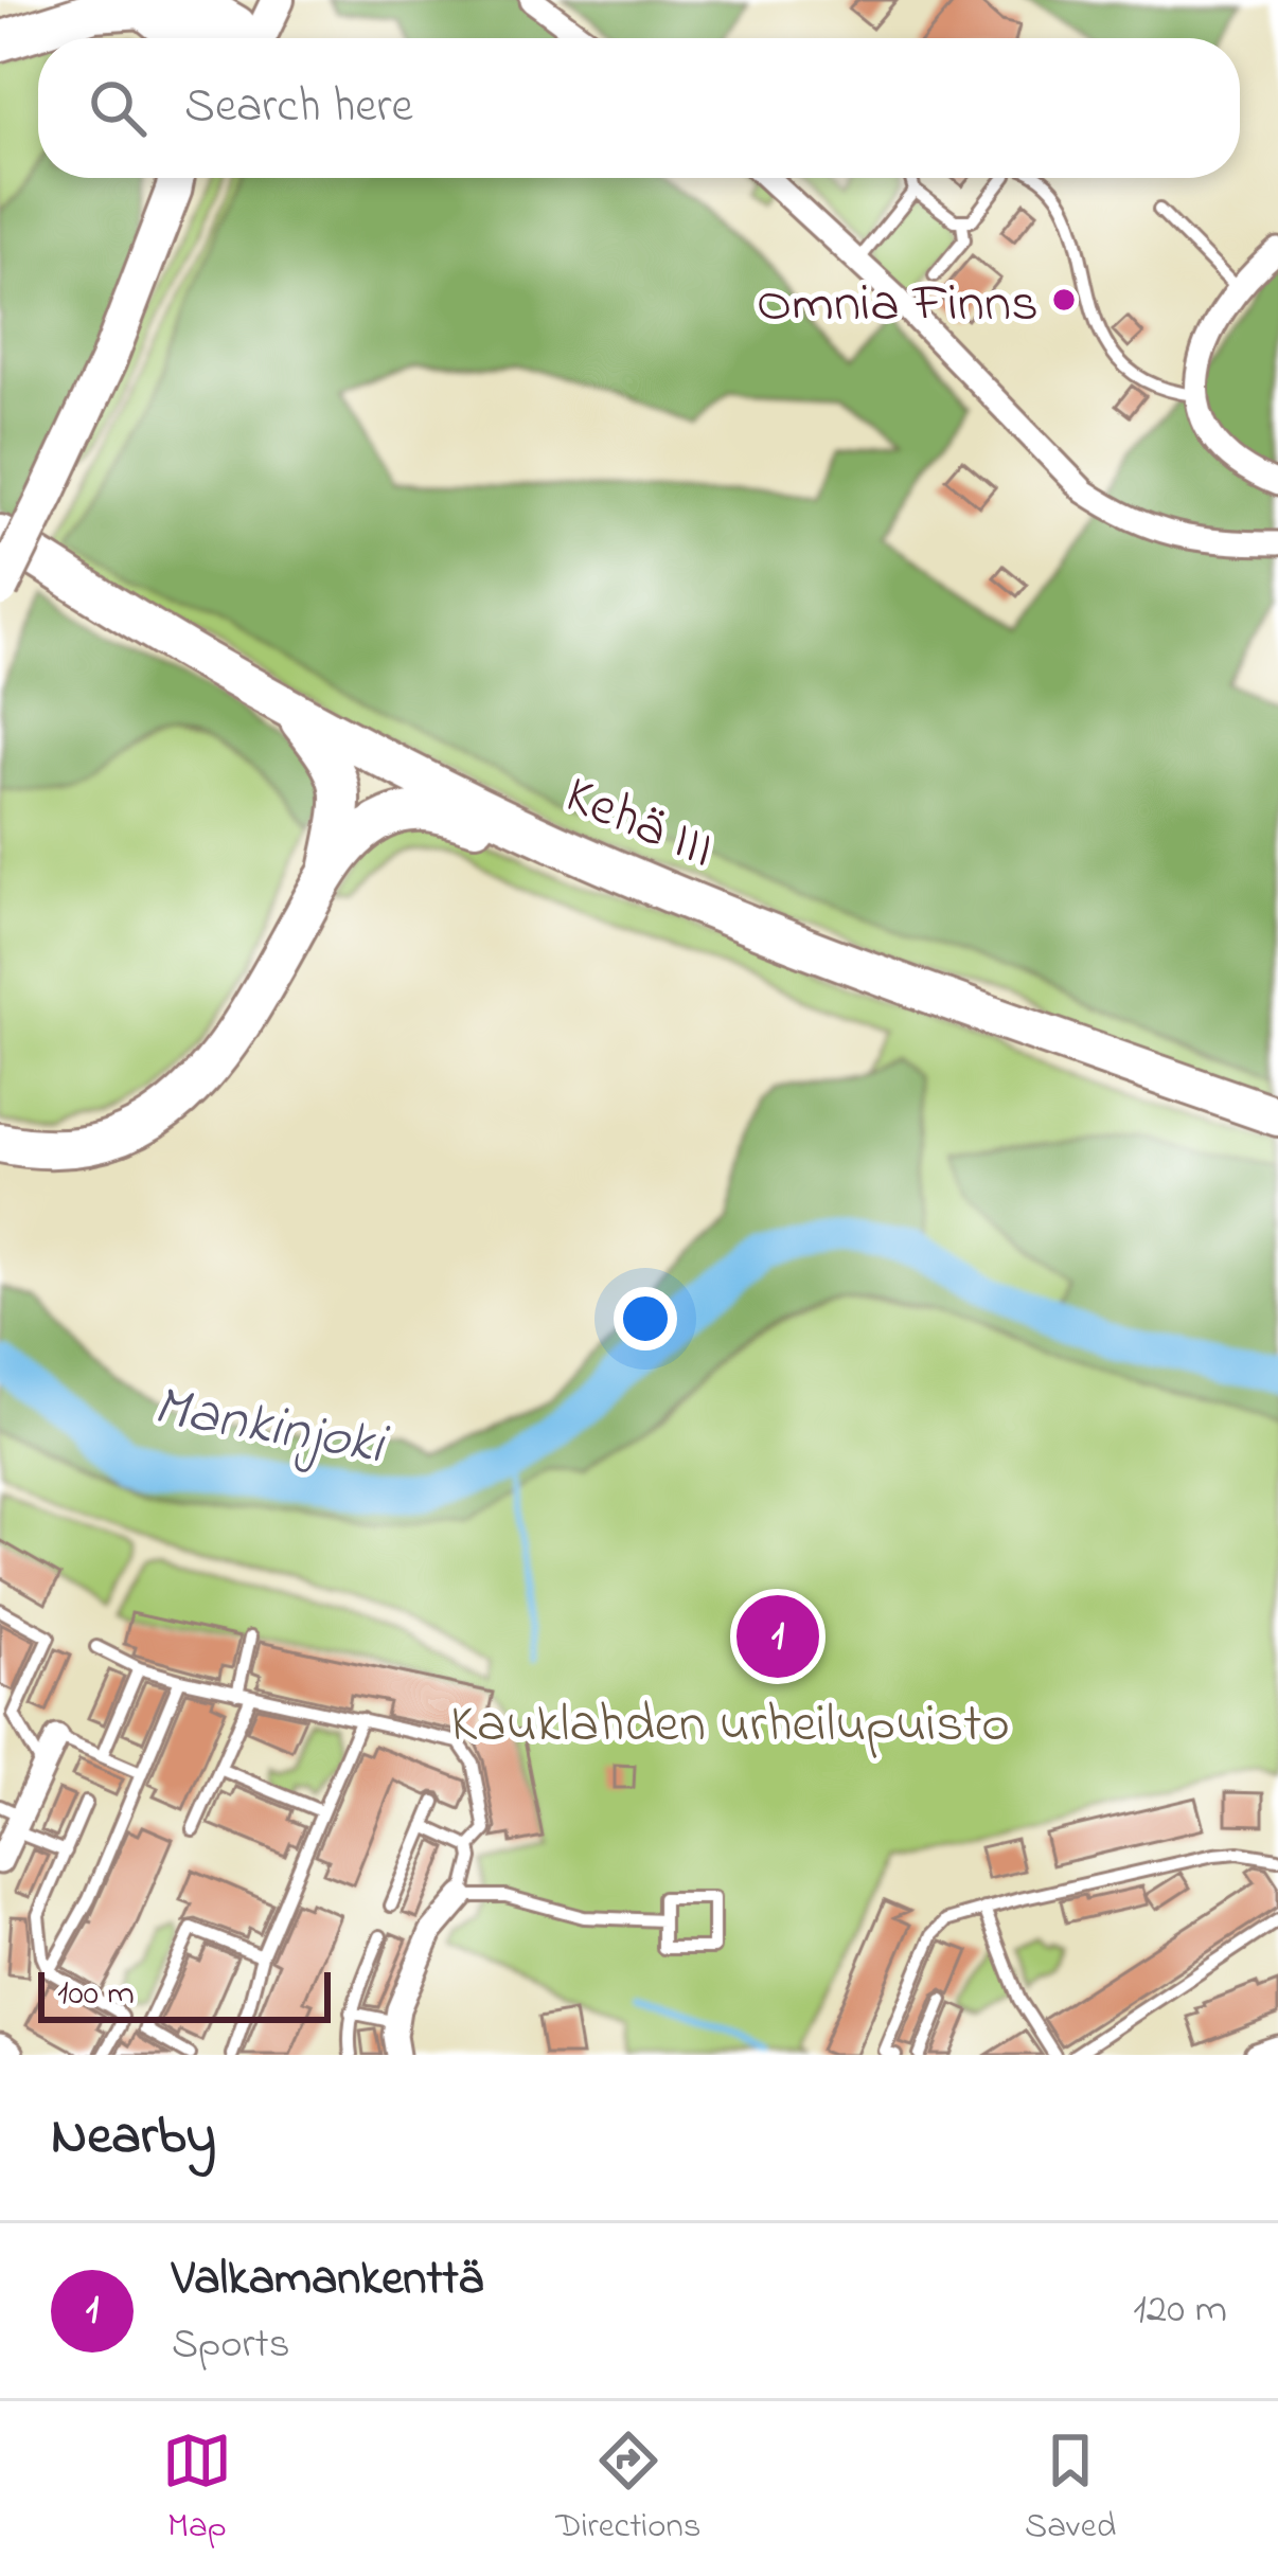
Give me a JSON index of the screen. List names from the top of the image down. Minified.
{"streets":{"highway":["Kehä III"]},"water":["Mankinjoki"],"parks":["Kauklahden urheilupuisto"],"places":["Omnia Finns"],"scale_bar":"100 m","page":{"search":"Search here","pins":"1","scale":"100 m","heading":"Nearby","list":[{"mark":"1","name":"Valkamankenttä","note":"Sports","value":"120 m"}],"nav":["Map","Directions","Saved"]}}
